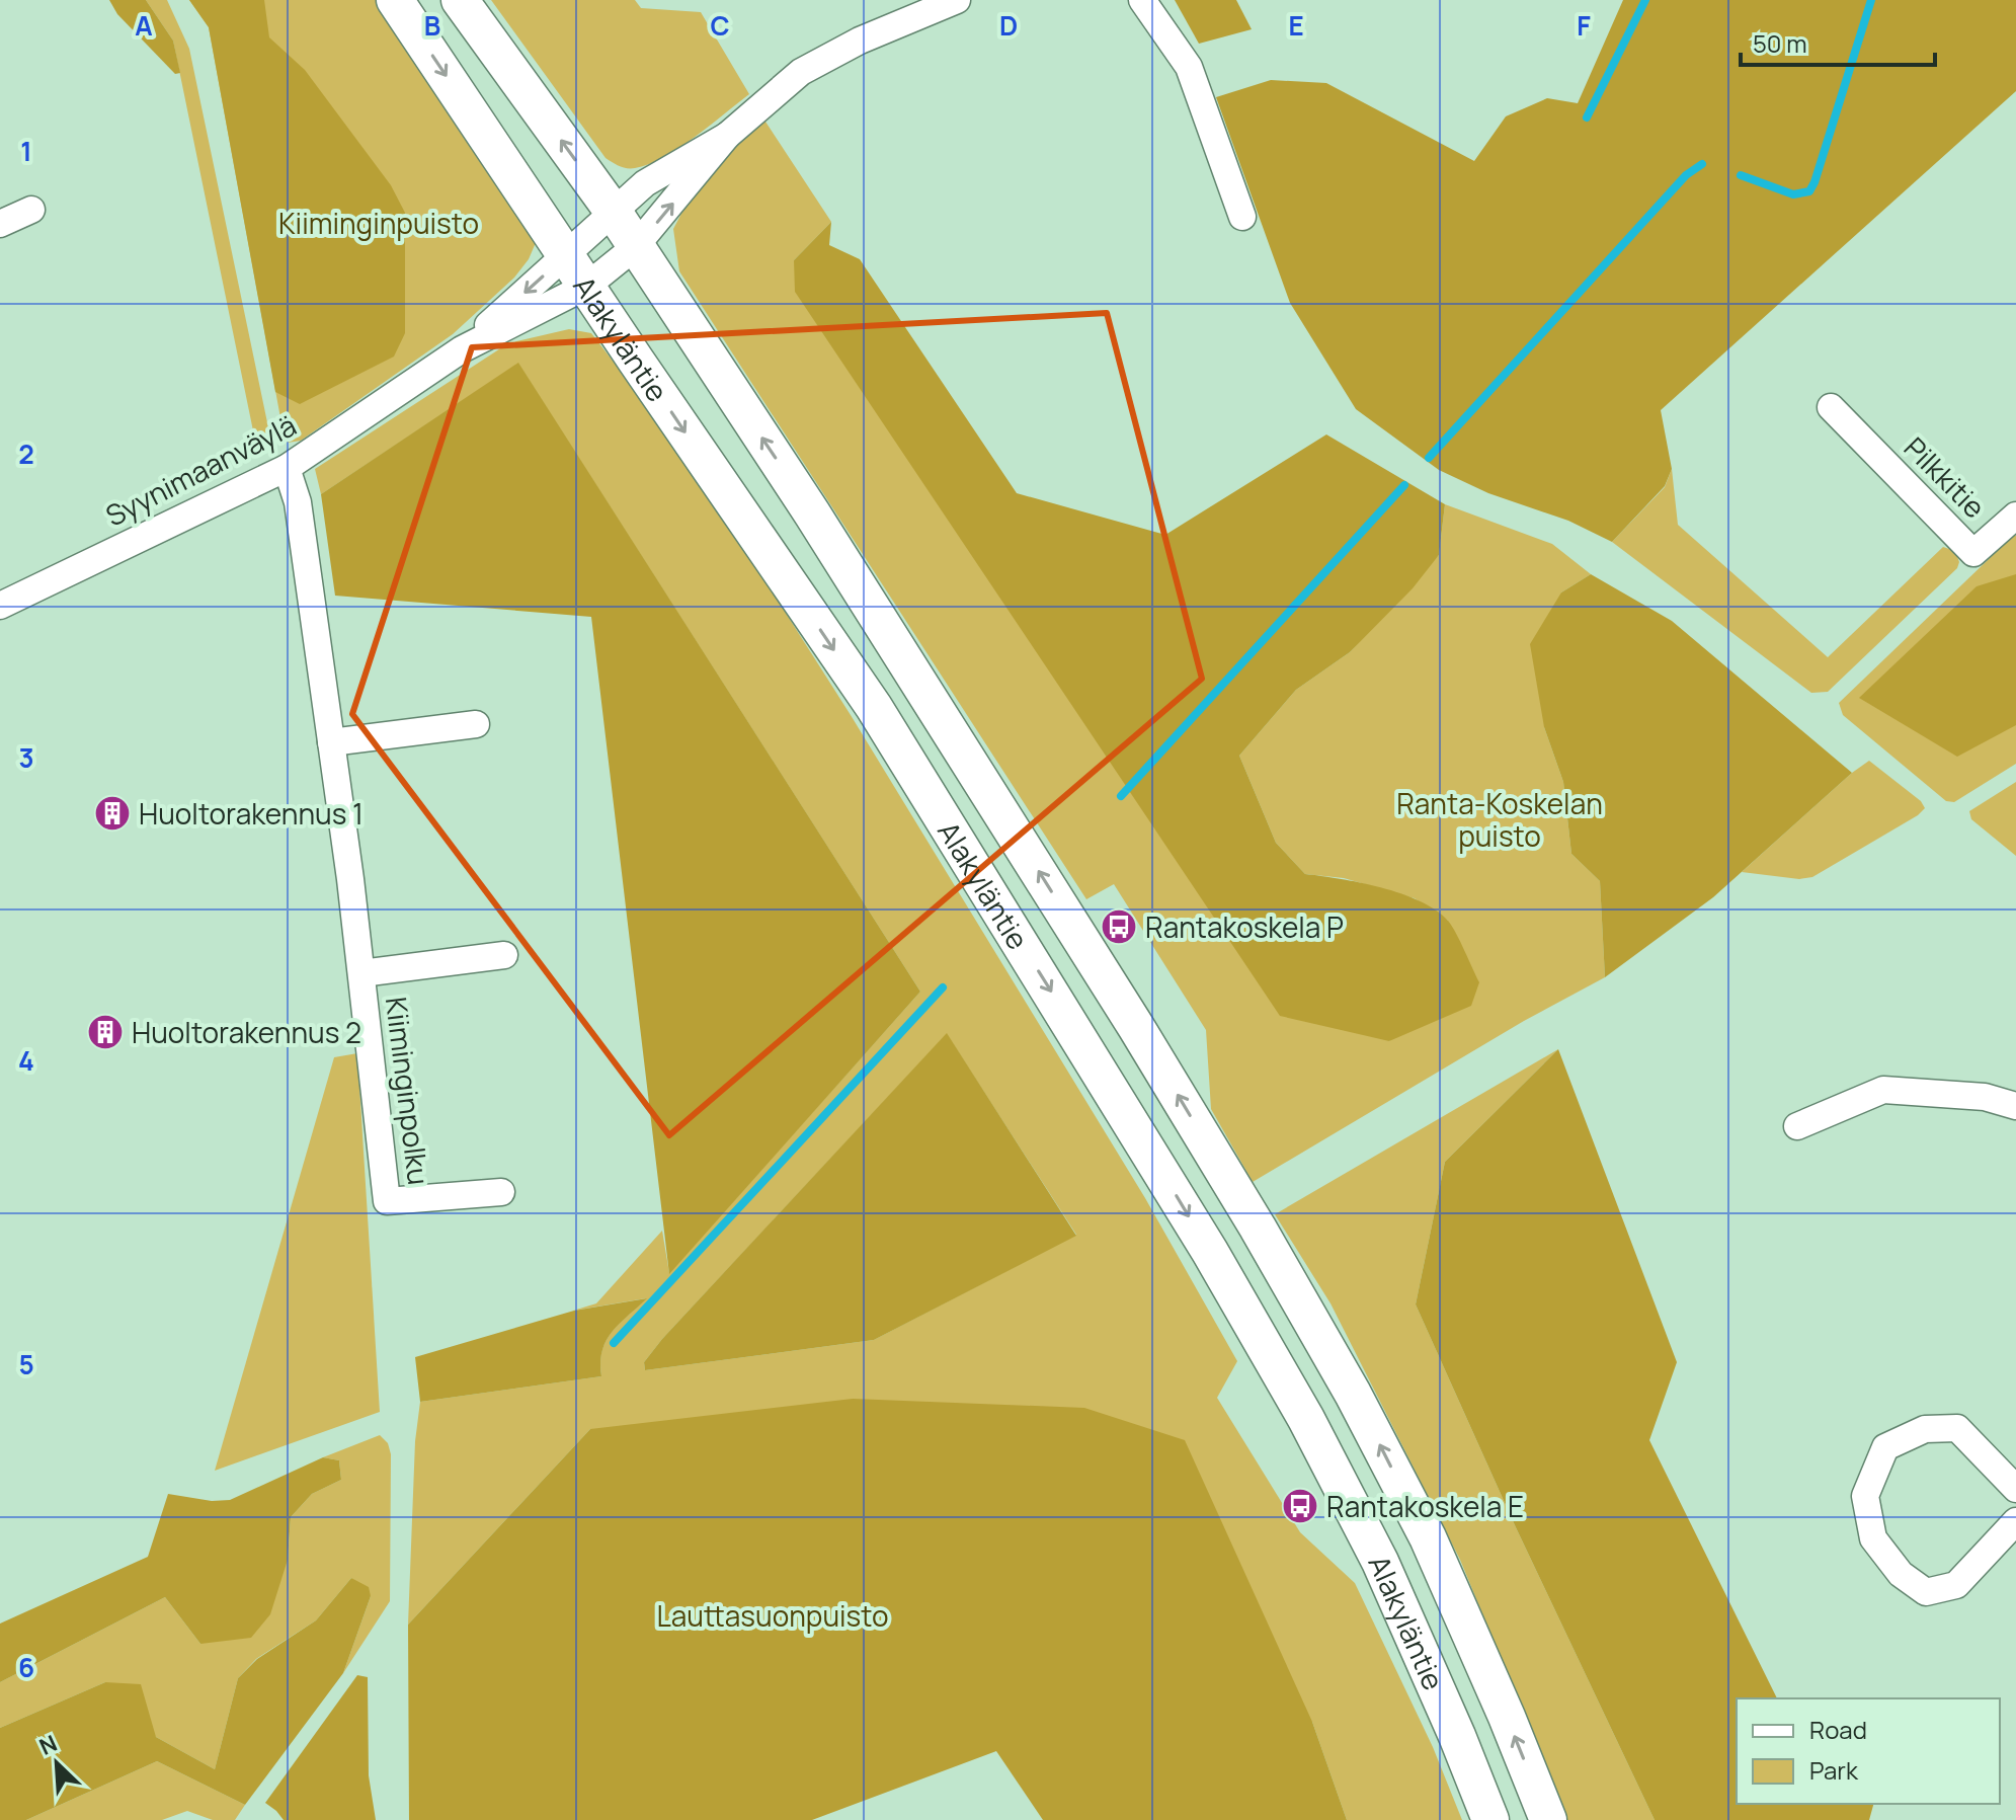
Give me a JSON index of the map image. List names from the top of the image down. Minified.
{"streets":{"main road":["Alakyläntie"],"street":["Syynimaanväylä","Pilkkitie","Kiiminginpolku"]},"crossings":[["Alakyläntie","Syynimaanväylä"],["Syynimaanväylä","Kiiminginpolku"]],"parks":["Kiiminginpuisto","Ranta-Koskelan puisto","Lauttasuonpuisto"],"places":{"building":["Huoltorakennus 1","Huoltorakennus 2"],"bus stop":["Rantakoskela P","Rantakoskela E"]},"legend":["Road","Park"],"scale_bar":"50 m","north":"top left","grid":{"columns":["A","B","C","D","E","F"],"rows":["1","2","3","4","5","6"]}}
